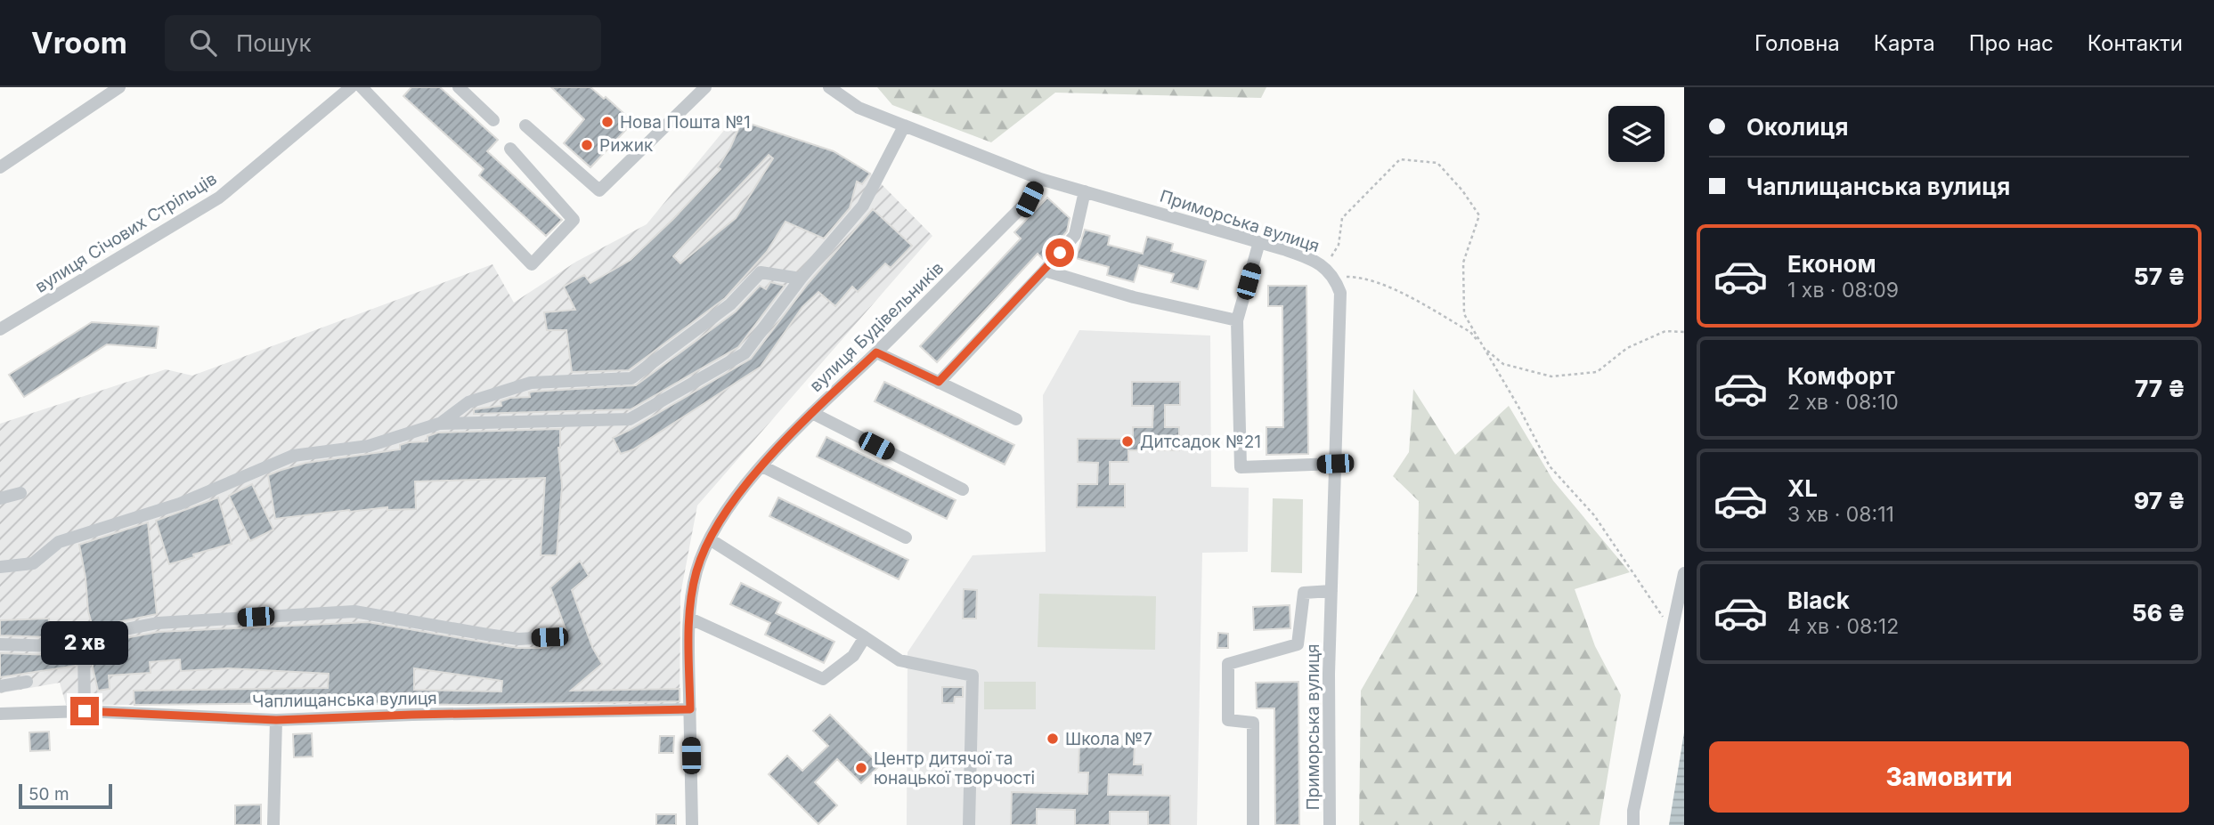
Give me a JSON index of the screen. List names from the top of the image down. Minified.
{"streets":{"street":["Приморська вулиця","вулиця Січових Стрільців","вулиця Будівельників","Чаплищанська вулиця"]},"crossings":[["Приморська вулиця","вулиця Будівельників"],["вулиця Будівельників","Чаплищанська вулиця"]],"places":["Нова Пошта №1","Рижик","Дитсадок №21","Школа №7","Центр дитячої та юнацької творчості"],"scale_bar":"50 m","page":{"header":"Vroom","search":"Пошук","nav":["Головна","Карта","Про нас","Контакти"],"banner":["Околиця","Чаплищанська вулиця"],"list":[{"name":"Економ","note":"1 хв · 08:09","value":"57 ₴"},{"name":"Комфорт","note":"2 хв · 08:10","value":"77 ₴"},{"name":"XL","note":"3 хв · 08:11","value":"97 ₴"},{"name":"Black","note":"4 хв · 08:12","value":"56 ₴"}],"bubble":"2 хв","buttons":"Замовити","scale":"50 m"}}
